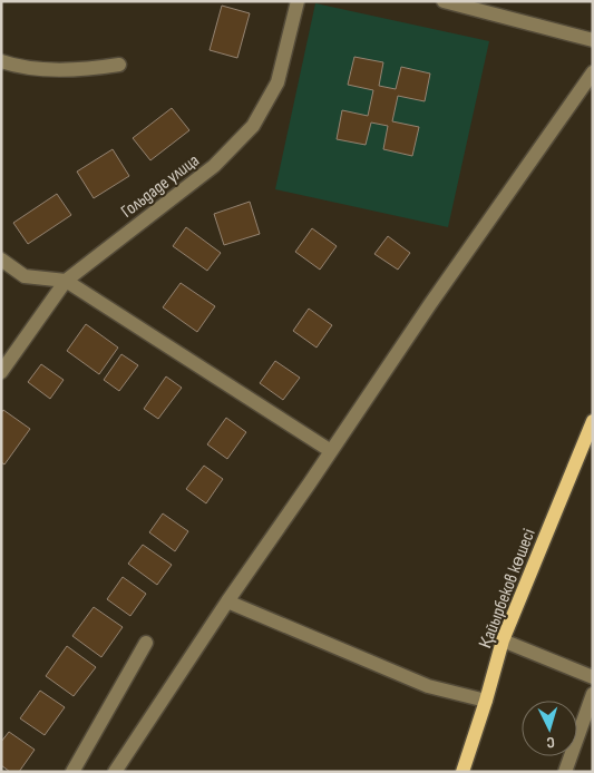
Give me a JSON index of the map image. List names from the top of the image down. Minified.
{"streets":{"main road":["Қайырбеков көшесі"],"street":["Гольдаде улица"]},"north":"bottom"}
